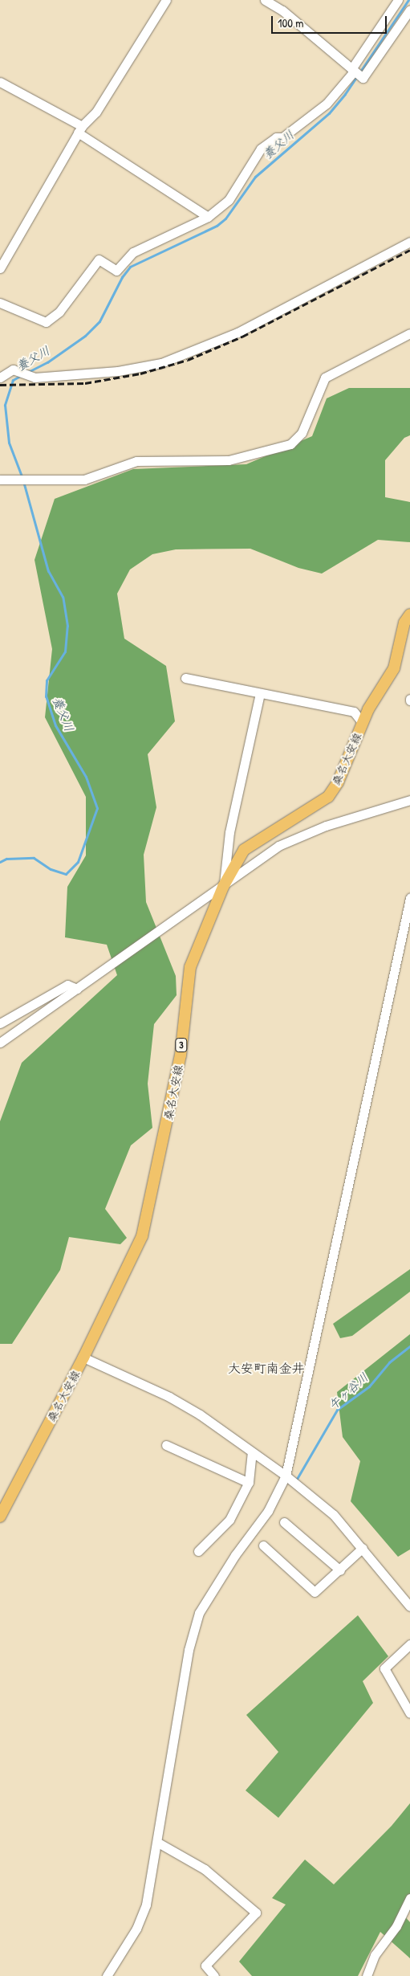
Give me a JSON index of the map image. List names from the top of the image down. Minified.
{"streets":{"main road":["桑名大安線","3"]},"districts":["大安町南金井"],"water":["養父川","午ヶ谷川"],"scale_bar":"100 m"}
